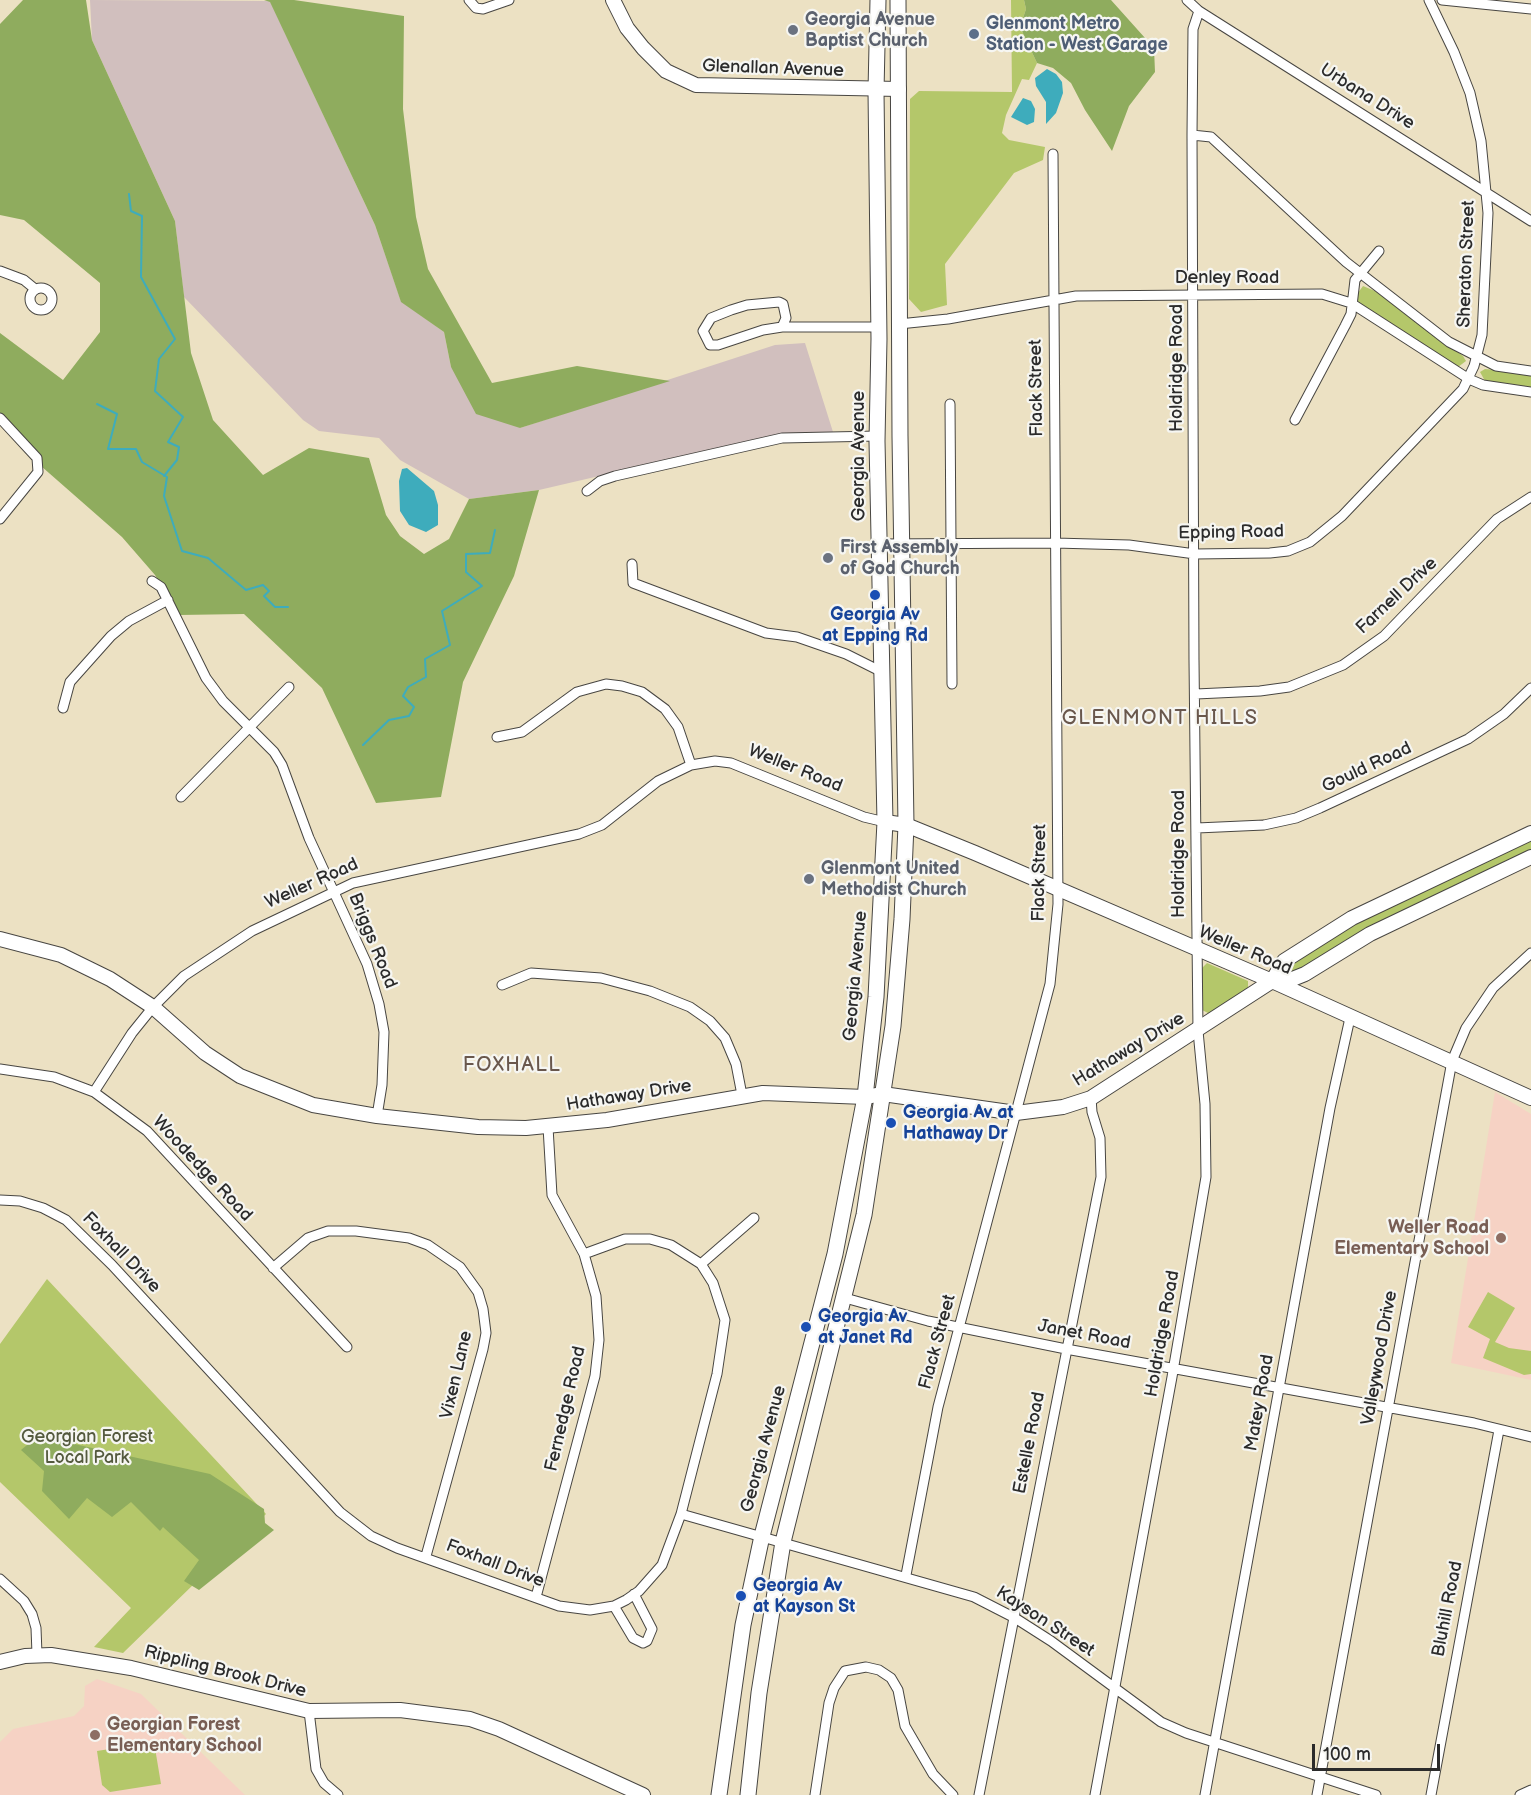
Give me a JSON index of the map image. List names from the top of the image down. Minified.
{"streets":{"main road":["Georgia Avenue"],"street":["Glenallan Avenue","Urbana Drive","Sheraton Street","Denley Road","Holdridge Road","Flack Street","Epping Road","Farnell Drive","Gould Road","Weller Road","Briggs Road","Hathaway Drive","Woodedge Road","Foxhall Drive","Janet Road","Valleywood Drive","Vixen Lane","Matey Road","Fernedge Road","Estelle Road","Bluhill Road","Kayson Street","Rippling Brook Drive"]},"crossings":[["Glenallan Avenue","Georgia Avenue"],["Urbana Drive","Sheraton Street"],["Urbana Drive","Holdridge Road"],["Sheraton Street","Epping Road"],["Denley Road","Holdridge Road"],["Denley Road","Flack Street"],["Denley Road","Epping Road"],["Holdridge Road","Epping Road"],["Holdridge Road","Farnell Drive"],["Holdridge Road","Gould Road"],["Holdridge Road","Weller Road"],["Holdridge Road","Hathaway Drive"],["Holdridge Road","Janet Road"],["Holdridge Road","Kayson Street"],["Flack Street","Epping Road"],["Flack Street","Weller Road"],["Flack Street","Hathaway Drive"],["Flack Street","Janet Road"],["Flack Street","Kayson Street"],["Georgia Avenue","Epping Road"],["Georgia Avenue","Weller Road"],["Georgia Avenue","Hathaway Drive"],["Georgia Avenue","Kayson Street"],["Weller Road","Briggs Road"],["Weller Road","Hathaway Drive"],["Weller Road","Woodedge Road"],["Weller Road","Valleywood Drive"],["Weller Road","Matey Road"],["Briggs Road","Hathaway Drive"],["Hathaway Drive","Fernedge Road"],["Hathaway Drive","Estelle Road"],["Woodedge Road","Vixen Lane"],["Foxhall Drive","Vixen Lane"],["Foxhall Drive","Fernedge Road"],["Foxhall Drive","Kayson Street"],["Janet Road","Valleywood Drive"],["Janet Road","Matey Road"],["Janet Road","Estelle Road"],["Janet Road","Bluhill Road"],["Valleywood Drive","Kayson Street"],["Matey Road","Kayson Street"],["Estelle Road","Kayson Street"]],"districts":["GLENMONT HILLS","FOXHALL"],"parks":["Georgian Forest Local Park"],"places":["Georgia Avenue Baptist Church","Glenmont Metro Station - West Garage","First Assembly of God Church","Georgia Av at Epping Rd","Glenmont United Methodist Church","Georgia Av at Hathaway Dr","Weller Road Elementary School","Georgia Av at Janet Rd","Georgia Av at Kayson St","Georgian Forest Elementary School"],"scale_bar":"100 m"}
